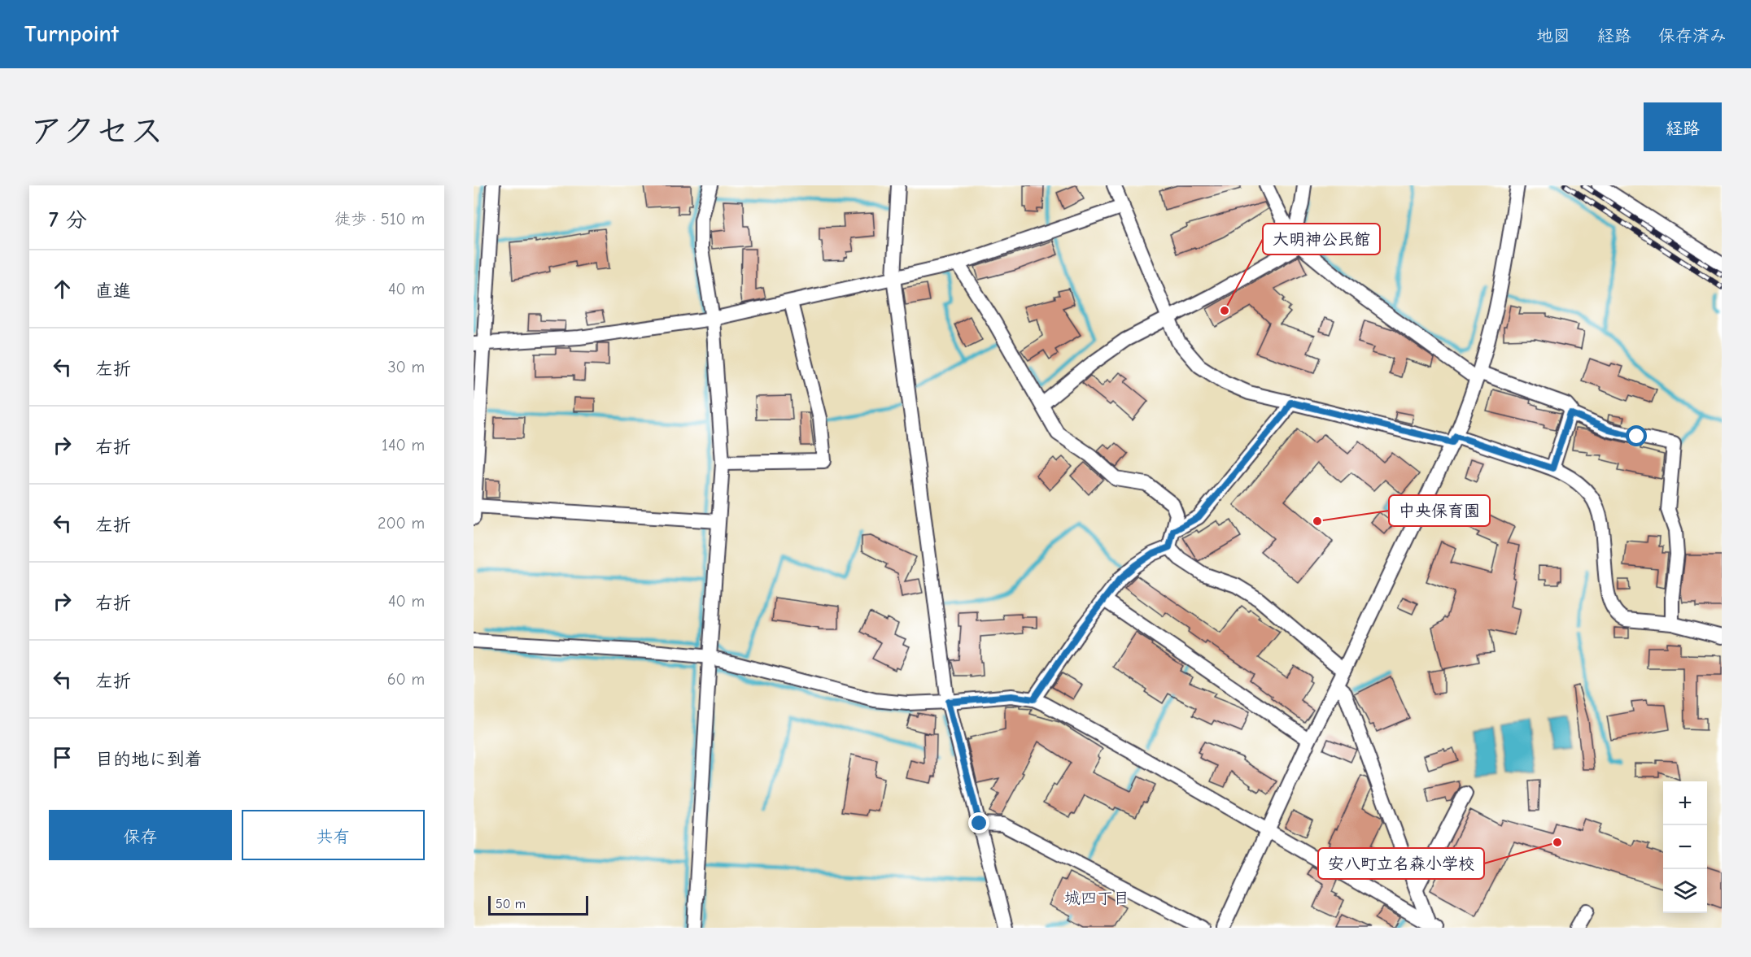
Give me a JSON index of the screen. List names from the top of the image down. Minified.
{"districts":["城四丁目"],"places":["大明神公民館","中央保育園","安八町立名森小学校"],"scale_bar":"50 m","page":{"header":"Turnpoint","nav":["地図","経路","保存済み"],"title":"アクセス","buttons":["経路",["保存","共有"]],"heading":["7 分","徒歩 · 510 m"],"list":[["直進","40 m"],["左折","30 m"],["右折","140 m"],["左折","200 m"],["右折","40 m"],["左折","60 m"],"目的地に到着"],"map_buttons":["+","−"],"scale":"50 m"}}
